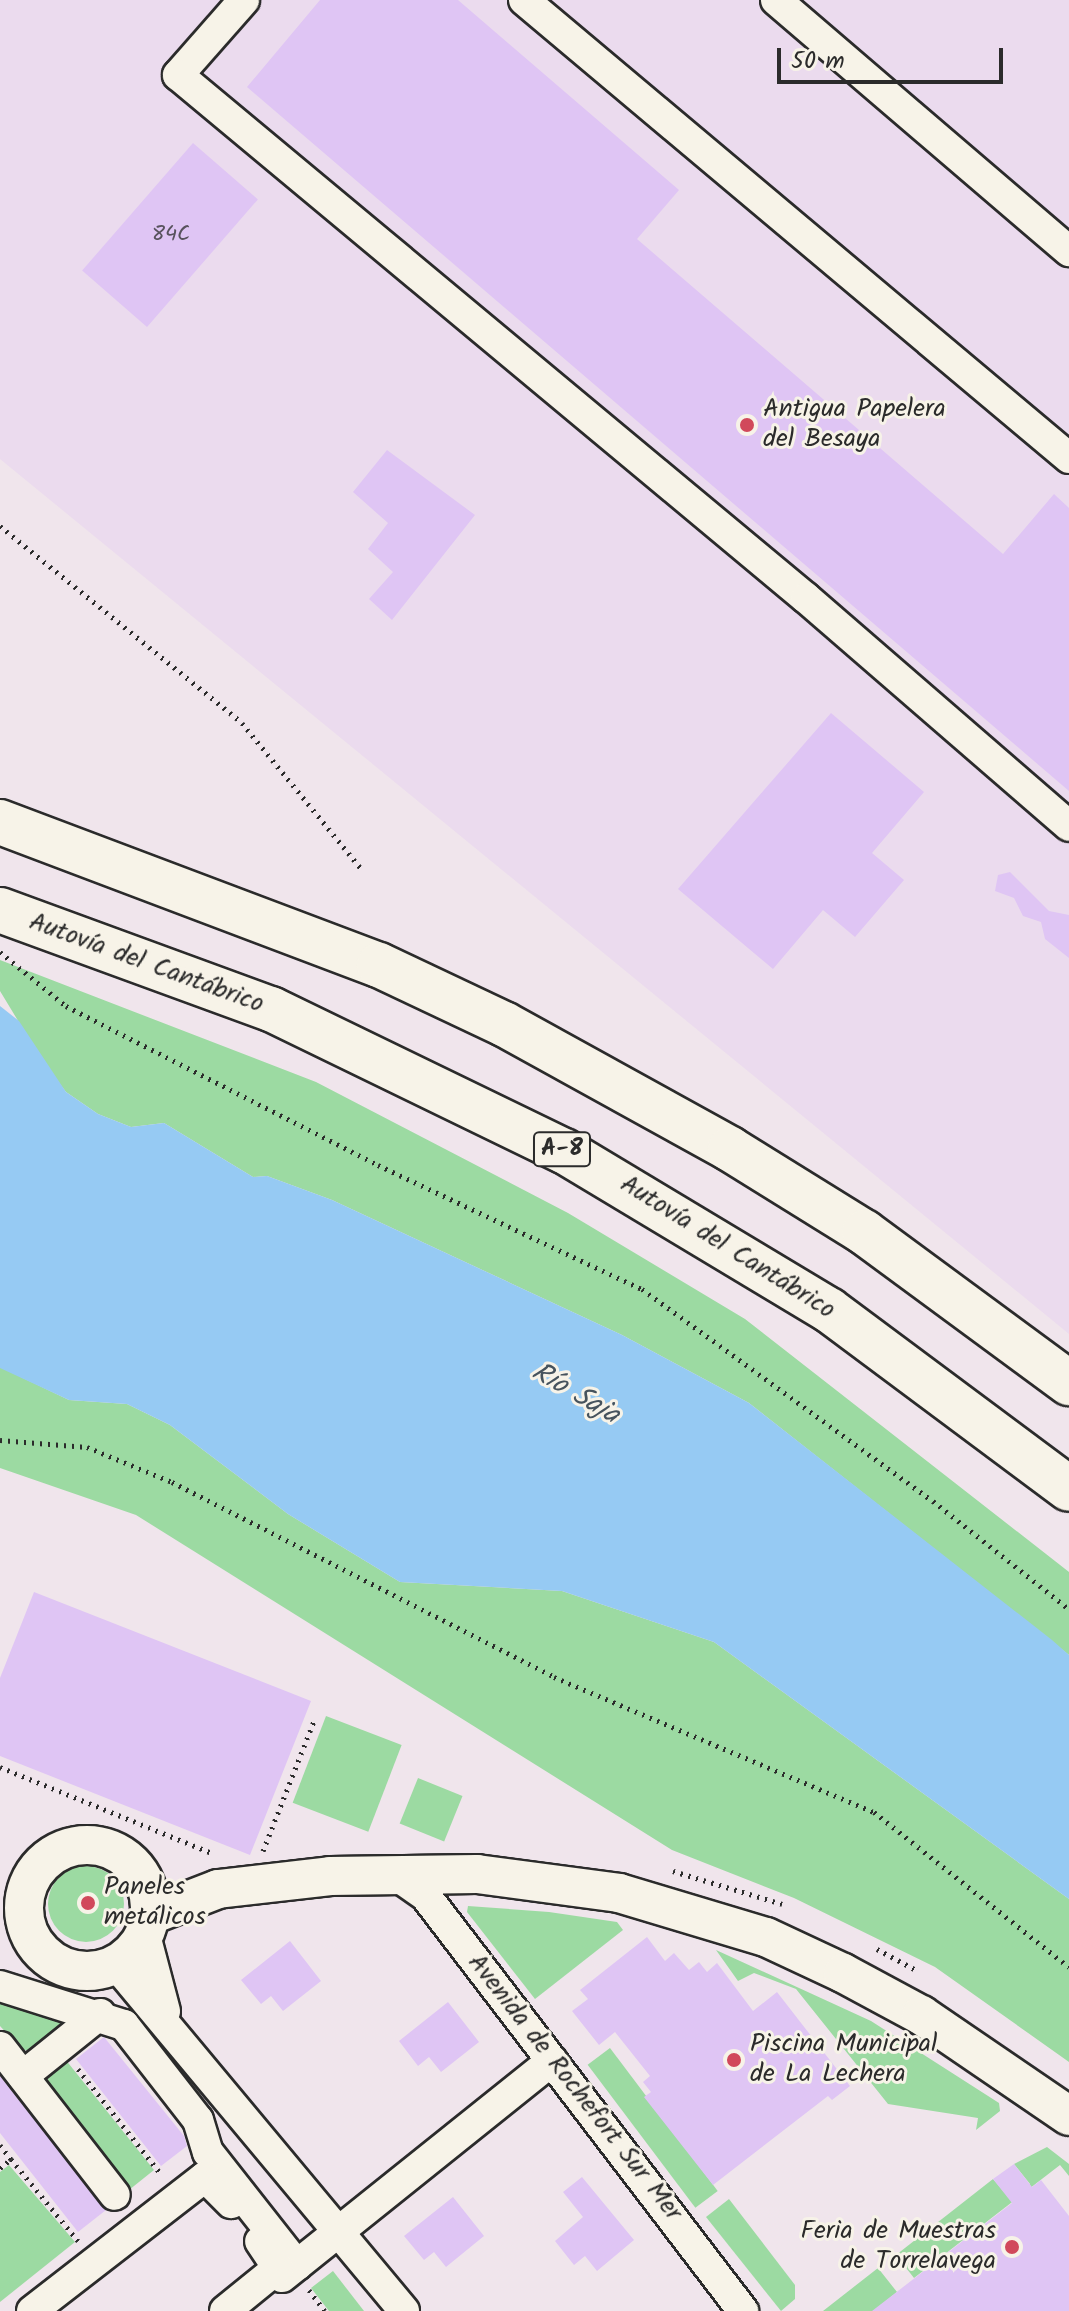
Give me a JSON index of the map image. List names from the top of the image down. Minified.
{"streets":{"highway":["Autovía del Cantábrico","A-8"],"street":["Avenida de Rochefort Sur Mer"]},"water":["Río Saja"],"places":["Antigua Papelera del Besaya","Paneles metálicos","Piscina Municipal de La Lechera","Feria de Muestras de Torrelavega"],"house_numbers":["84C"],"scale_bar":"50 m"}
